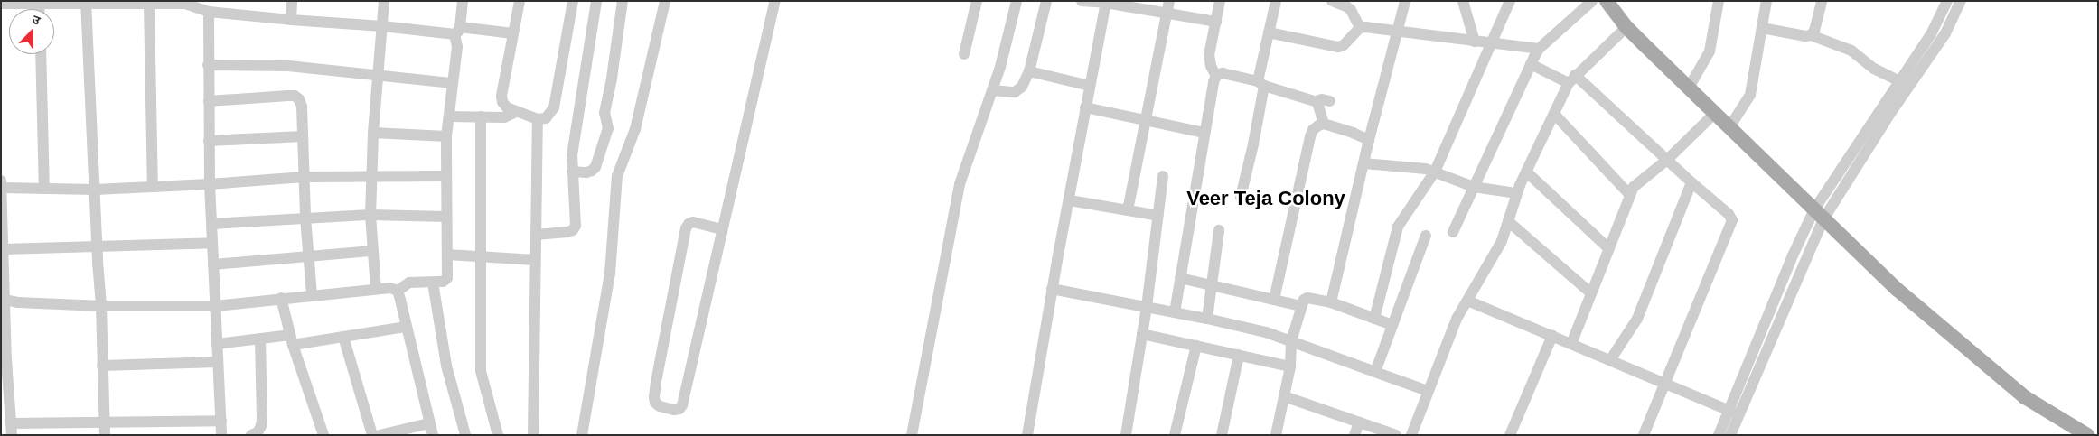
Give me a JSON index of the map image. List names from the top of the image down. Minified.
{"districts":["Veer Teja Colony"],"north":"top"}
